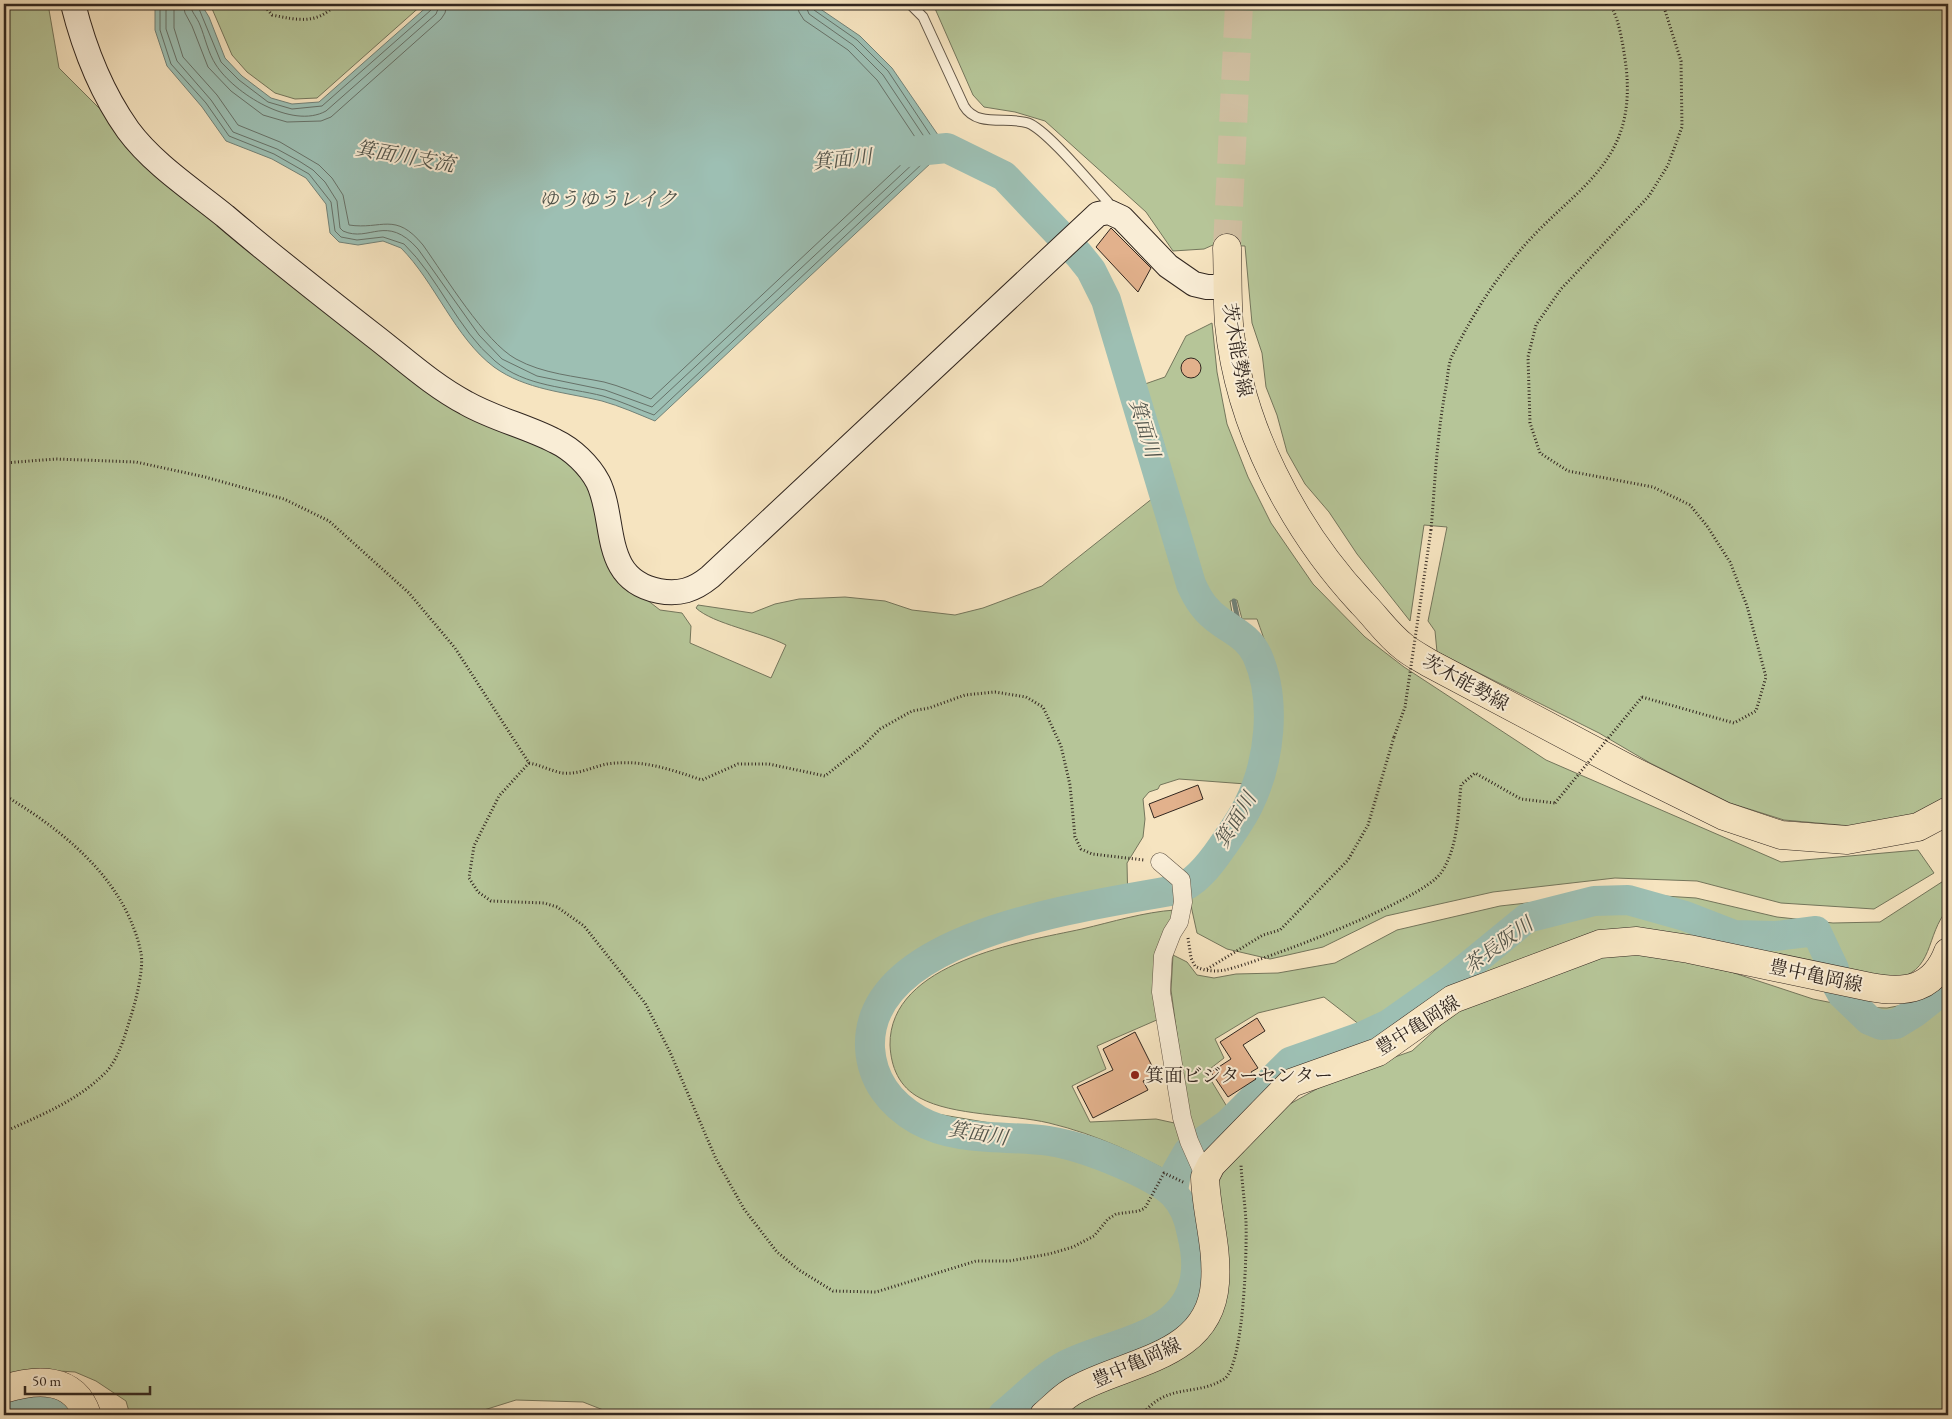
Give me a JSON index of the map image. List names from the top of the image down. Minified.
{"streets":{"main road":["茨木能勢線","豊中亀岡線"]},"water":["箕面川支流","箕面川","ゆうゆうレイク","茶長阪川"],"places":["箕面ビジターセンター"],"scale_bar":"50 m"}
